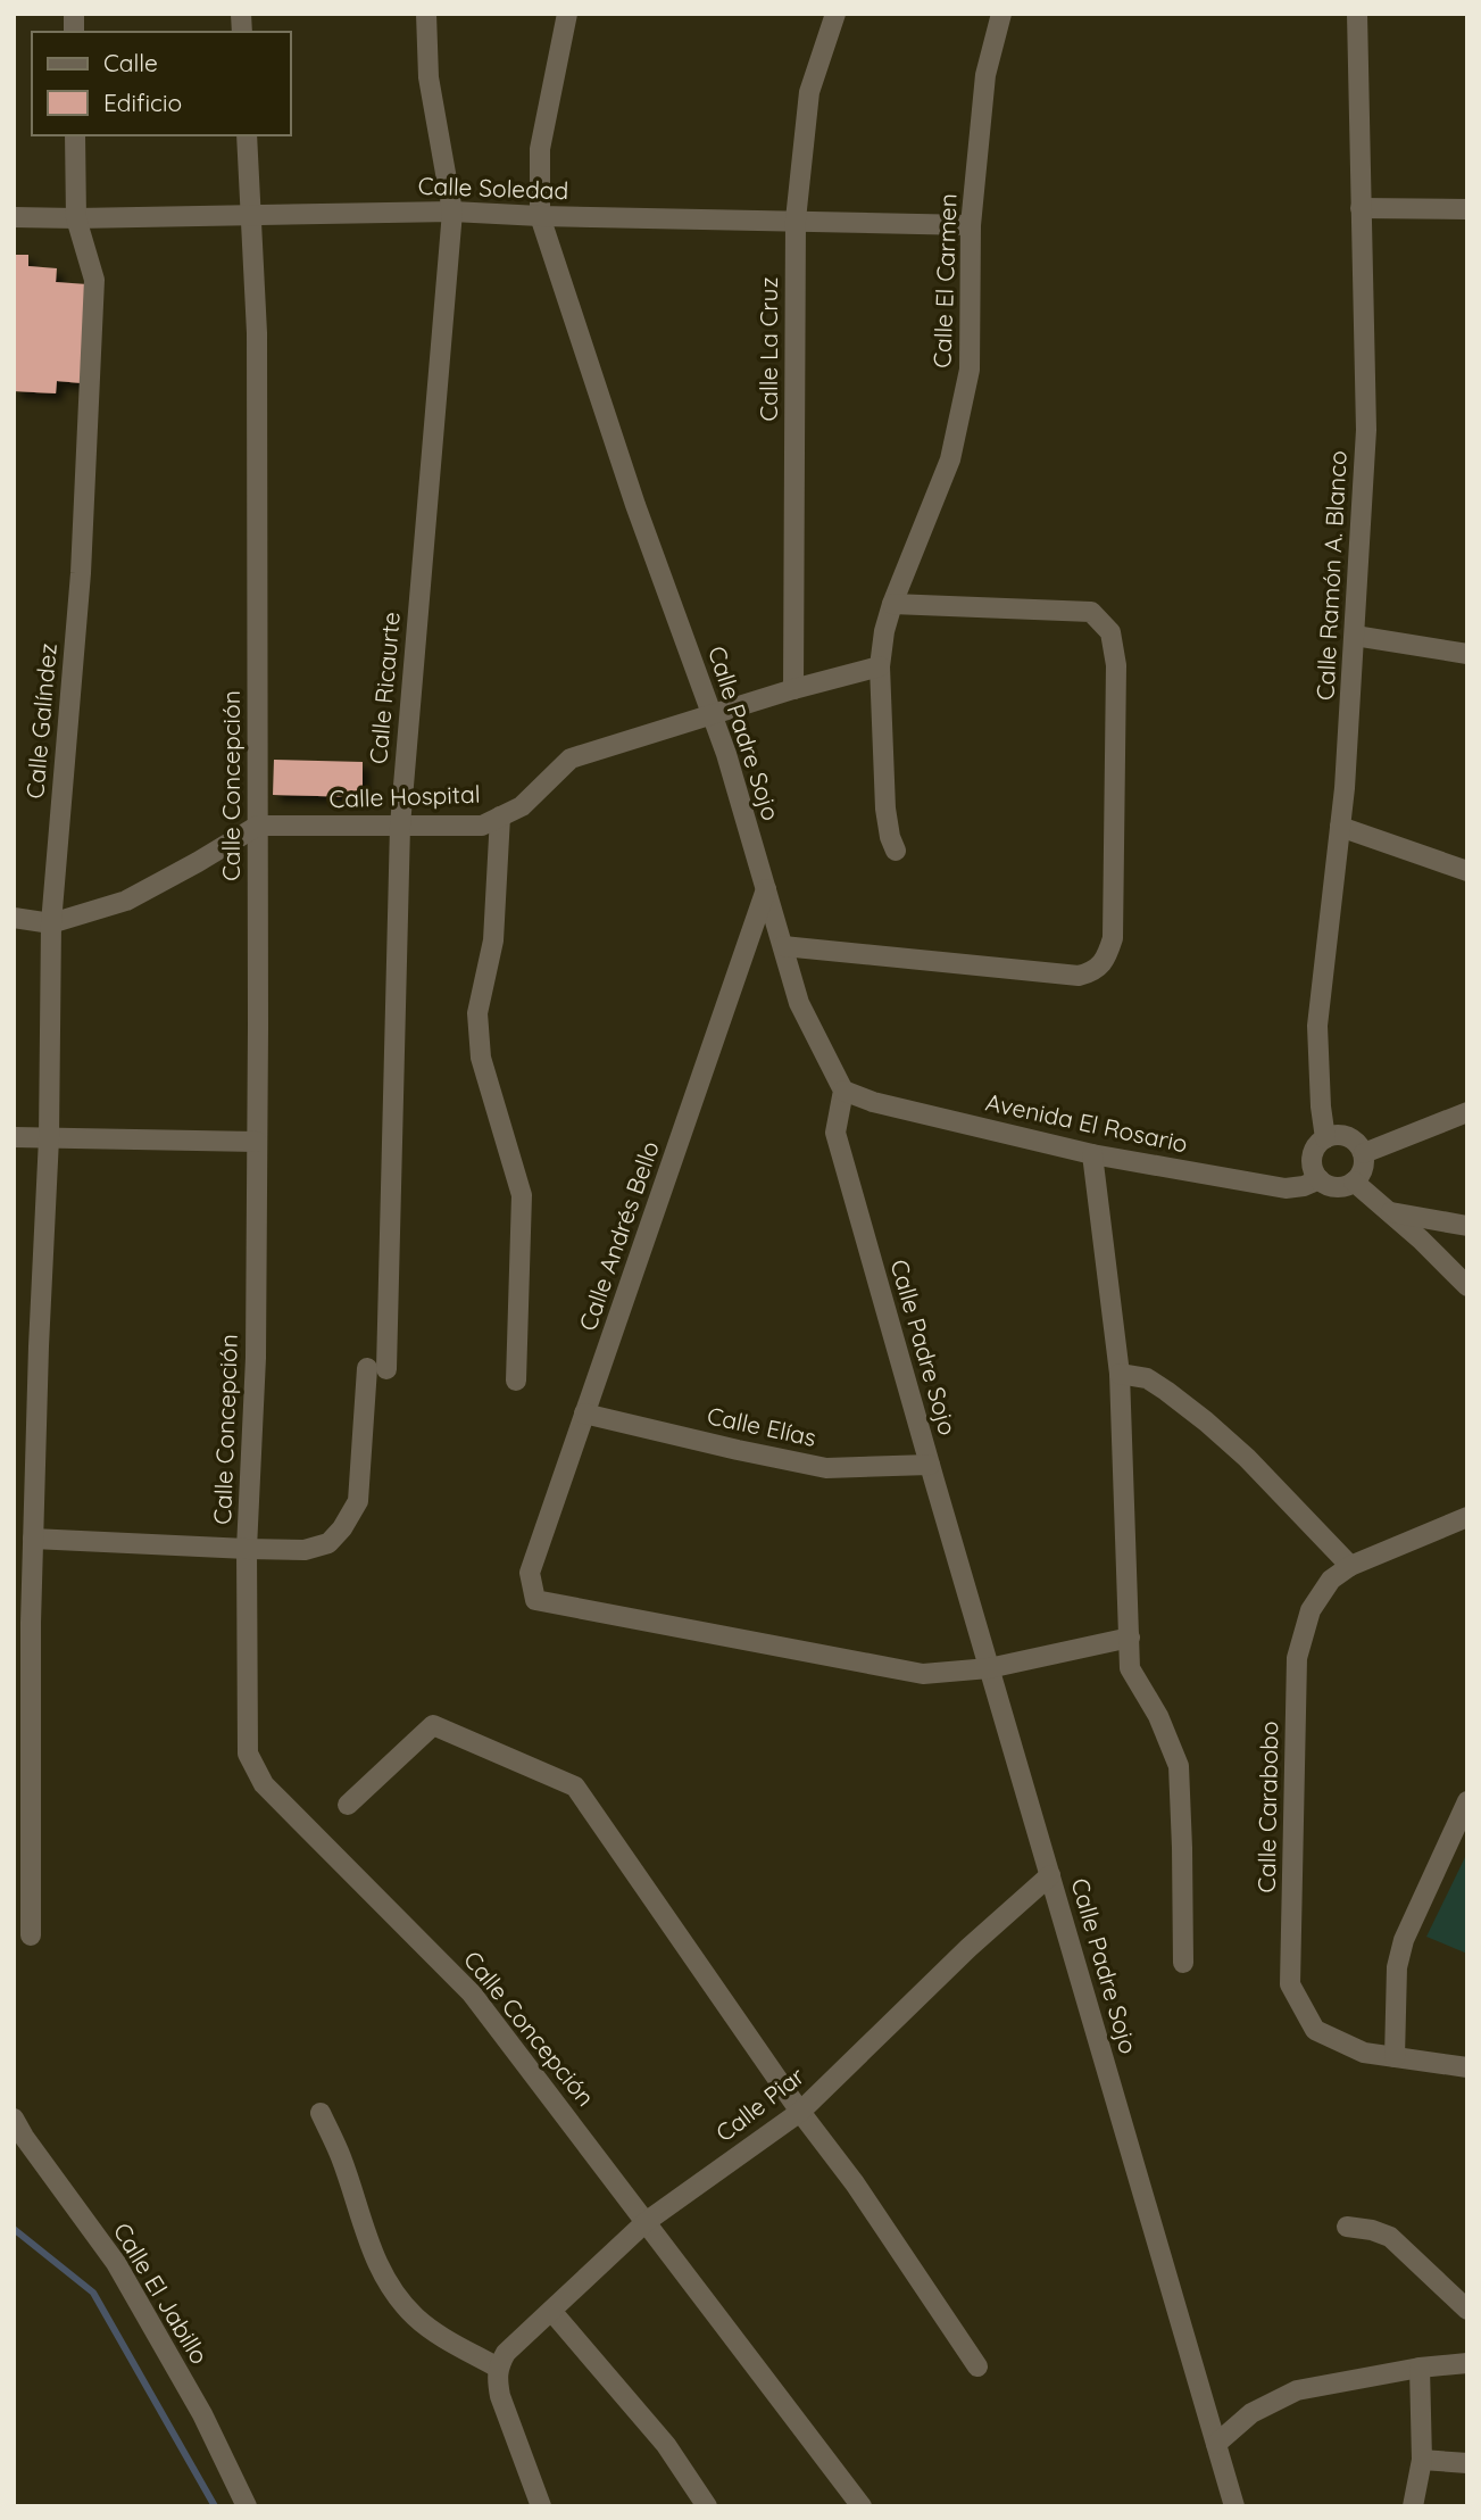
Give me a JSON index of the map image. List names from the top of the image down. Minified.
{"streets":{"street":["Calle Soledad","Calle El Carmen","Calle La Cruz","Calle Ramón A. Blanco","Calle Ricaurte","Calle Galíndez","Calle Padre Sojo","Calle Concepción","Calle Hospital","Avenida El Rosario","Calle Andrés Bello","Calle Elías","Calle Carabobo","Calle Piar","Calle El Jabillo"]},"crossings":[["Calle Soledad","Calle El Carmen"],["Calle Soledad","Calle La Cruz"],["Calle Soledad","Calle Ricaurte"],["Calle Soledad","Calle Galíndez"],["Calle Soledad","Calle Padre Sojo"],["Calle Soledad","Calle Concepción"],["Calle El Carmen","Calle Hospital"],["Calle La Cruz","Calle Hospital"],["Calle Ramón A. Blanco","Avenida El Rosario"],["Calle Ricaurte","Calle Galíndez"],["Calle Ricaurte","Calle Concepción"],["Calle Ricaurte","Calle Hospital"],["Calle Padre Sojo","Calle Hospital"],["Calle Padre Sojo","Avenida El Rosario"],["Calle Padre Sojo","Calle Andrés Bello"],["Calle Padre Sojo","Calle Elías"],["Calle Padre Sojo","Calle Piar"],["Calle Concepción","Calle Hospital"],["Calle Concepción","Calle Piar"],["Calle Andrés Bello","Calle Elías"]],"legend":["Calle","Edificio"]}
